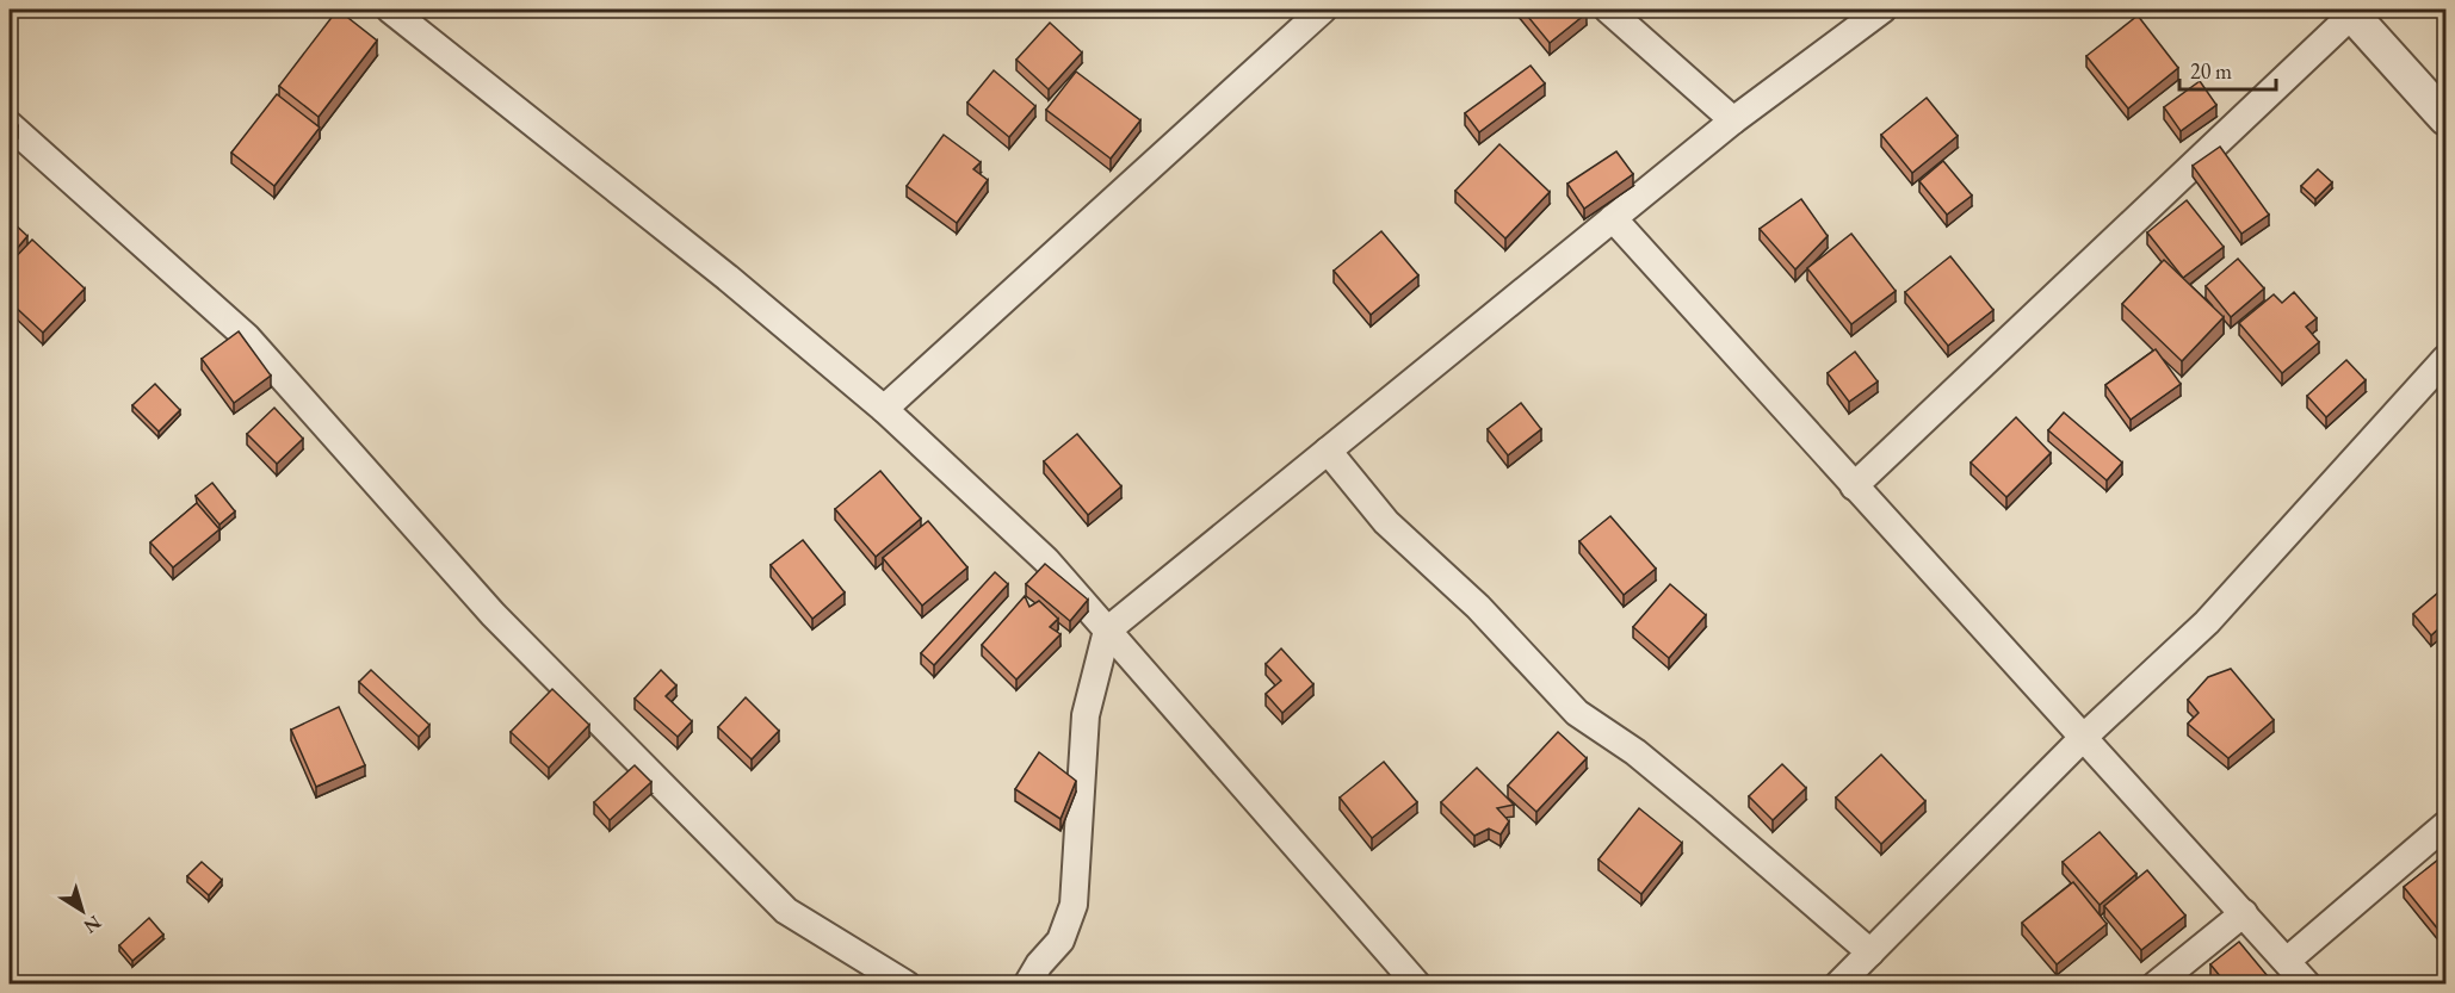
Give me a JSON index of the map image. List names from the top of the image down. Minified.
{"scale_bar":"20 m","north":"bottom right"}
